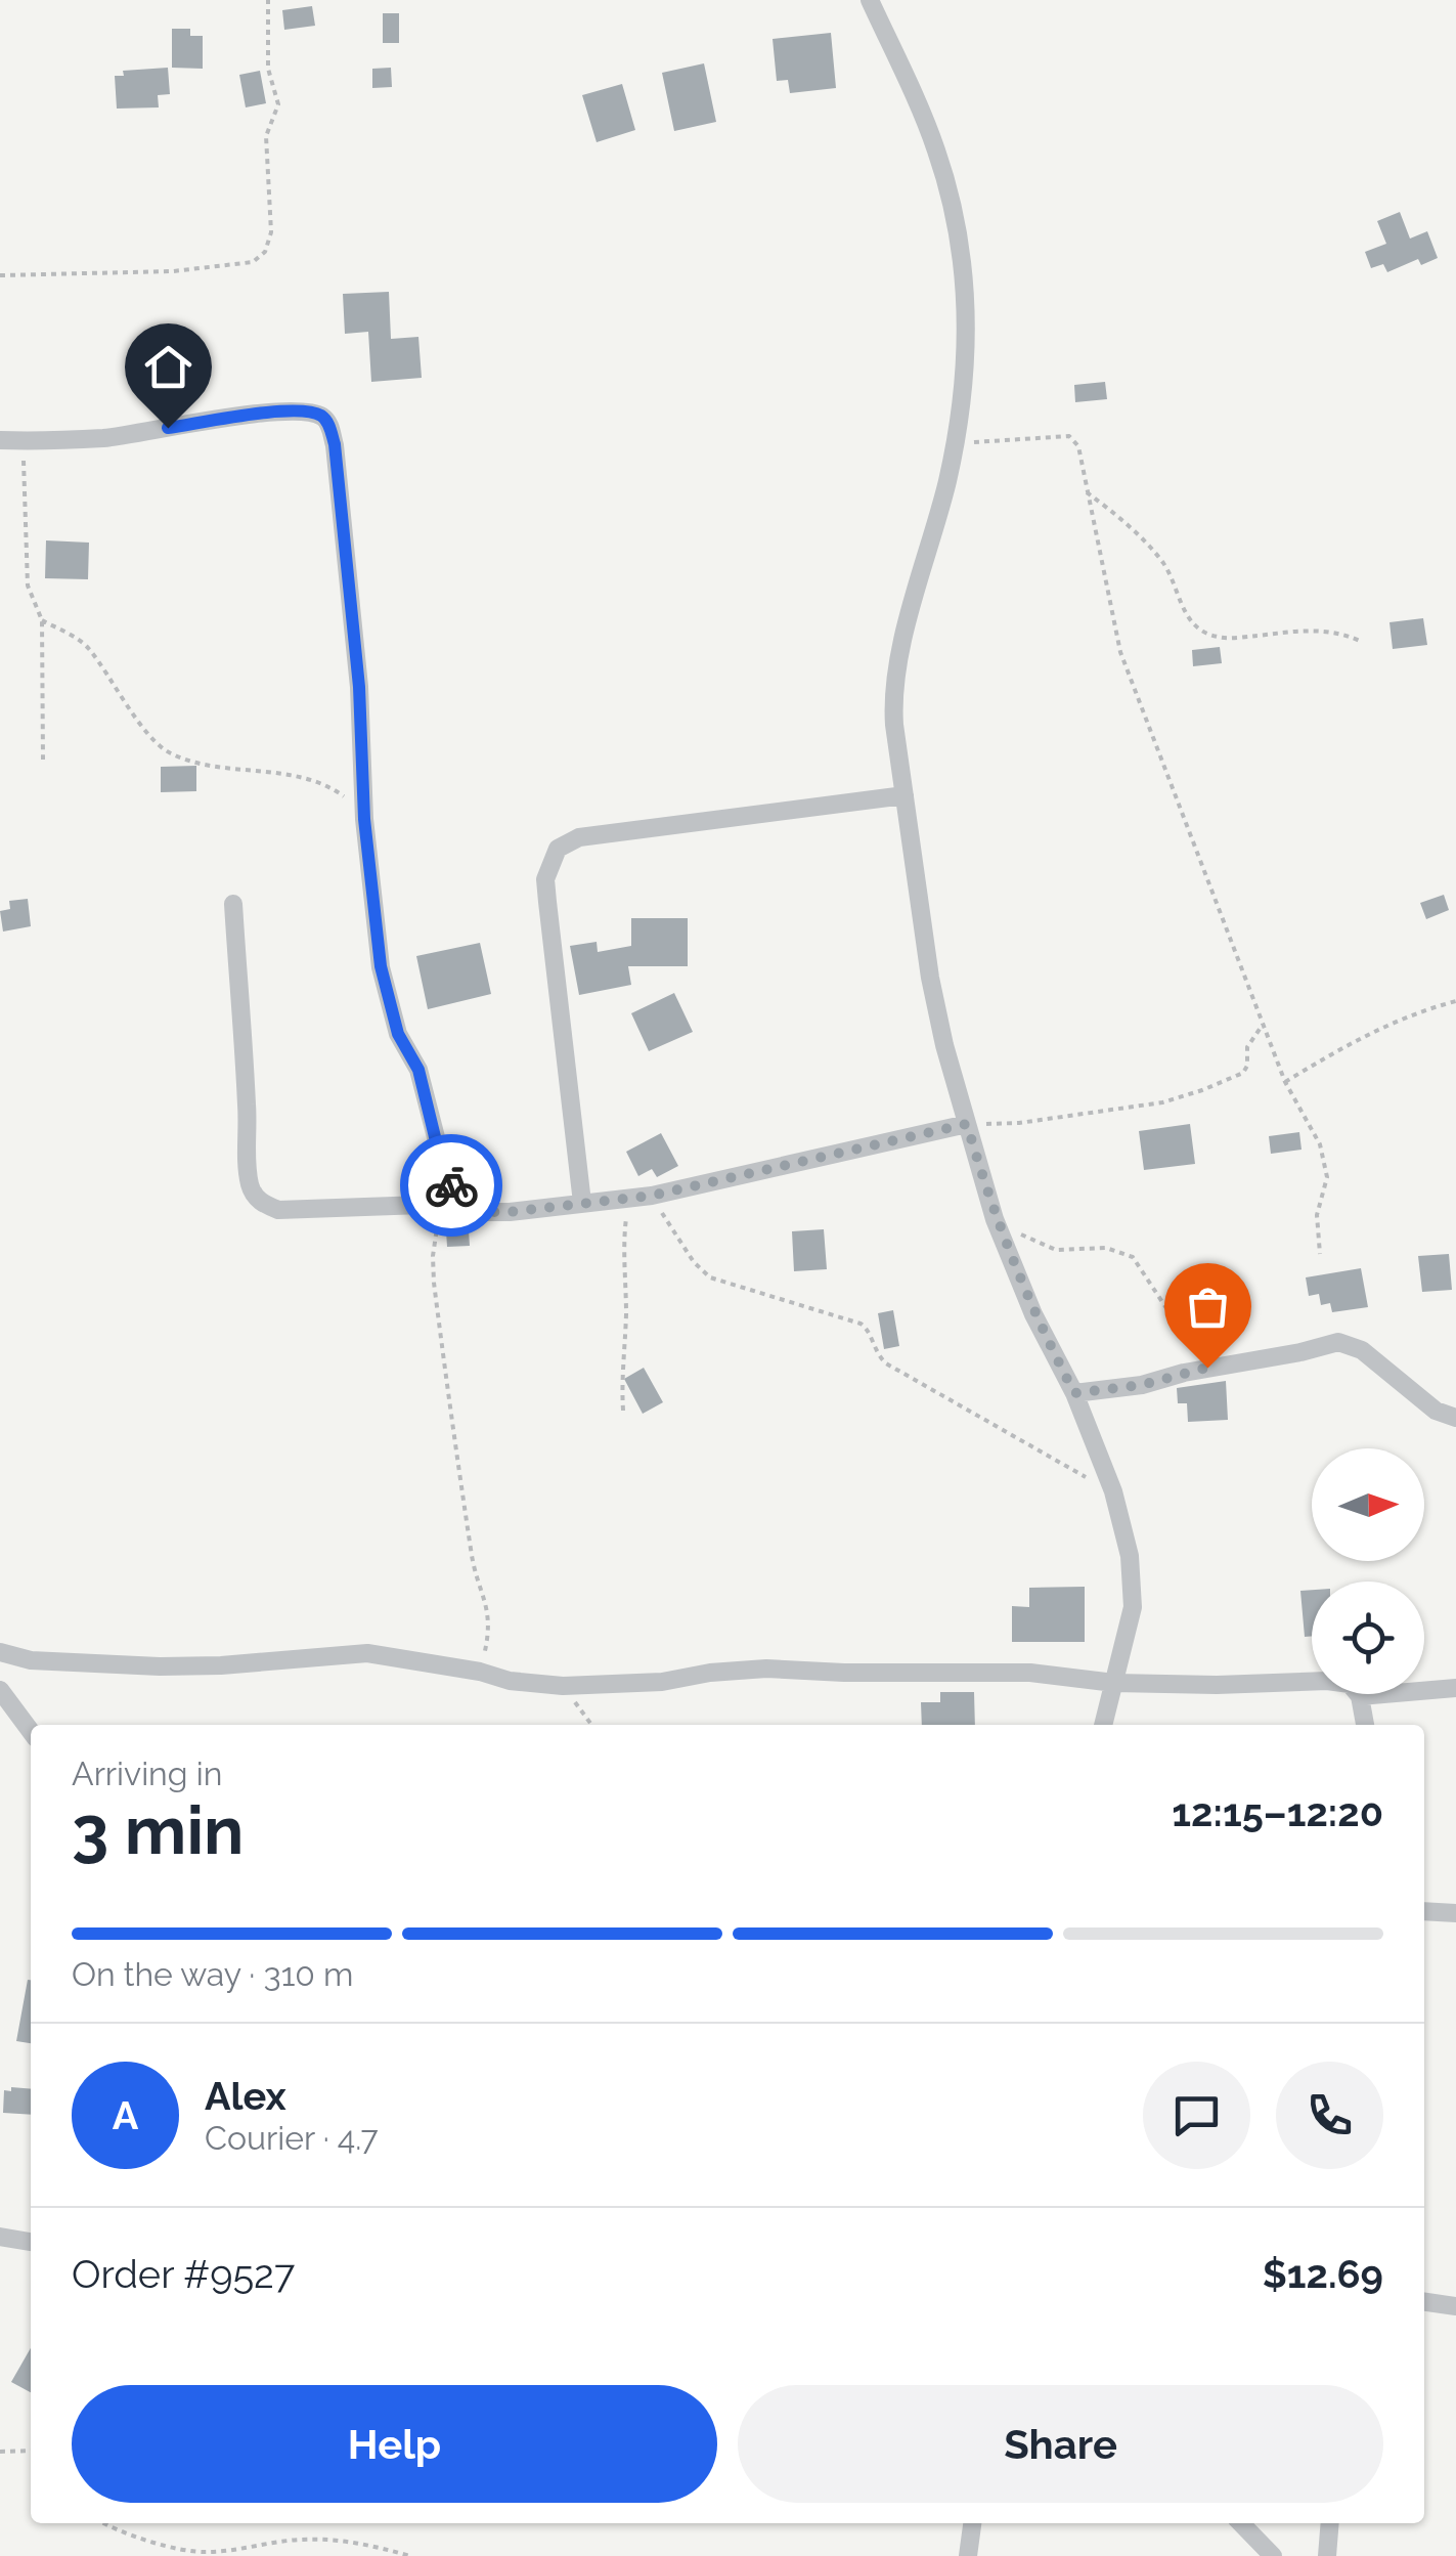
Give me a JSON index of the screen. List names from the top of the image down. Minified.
{"north":"right","page":{"heading":["3 min","Arriving in","12:15–12:20"],"panel":["Alex","Courier · 4.7","Order #9527","$12.69"],"bar":"On the way · 310 m","round":"A","buttons":["Help","Share"]}}
